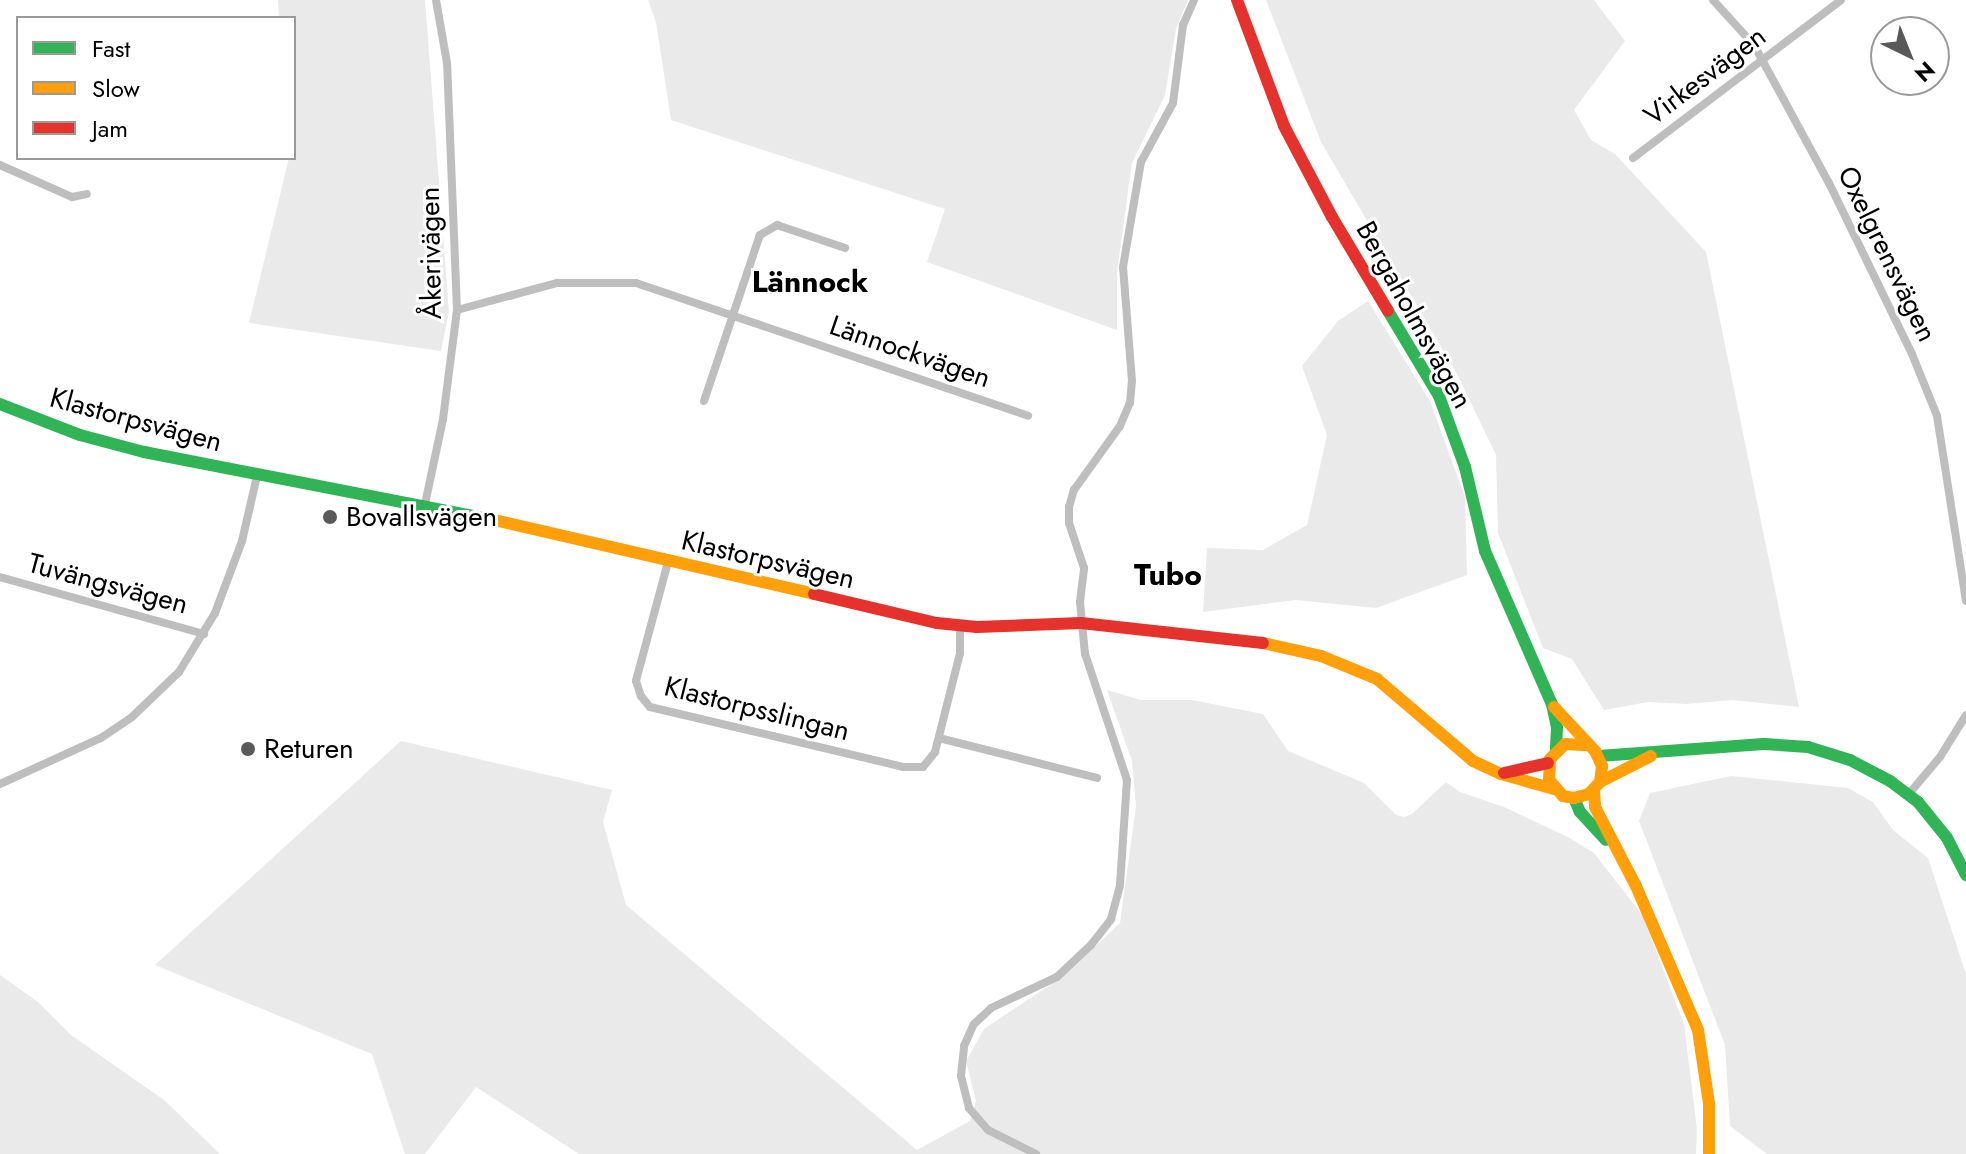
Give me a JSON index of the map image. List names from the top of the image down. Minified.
{"streets":{"street":["Virkesvägen","Åkerivägen","Oxelgrensvägen","Bergaholmsvägen","Lännockvägen","Klastorpsvägen","Tuvängsvägen","Klastorpsslingan"]},"crossings":[["Virkesvägen","Oxelgrensvägen"],["Åkerivägen","Lännockvägen"],["Åkerivägen","Klastorpsvägen"],["Bergaholmsvägen","Klastorpsvägen"],["Klastorpsvägen","Klastorpsslingan"]],"districts":["Lännock","Tubo"],"places":["Bovallsvägen","Returen"],"legend":["Fast","Slow","Jam"],"north":"bottom right"}
